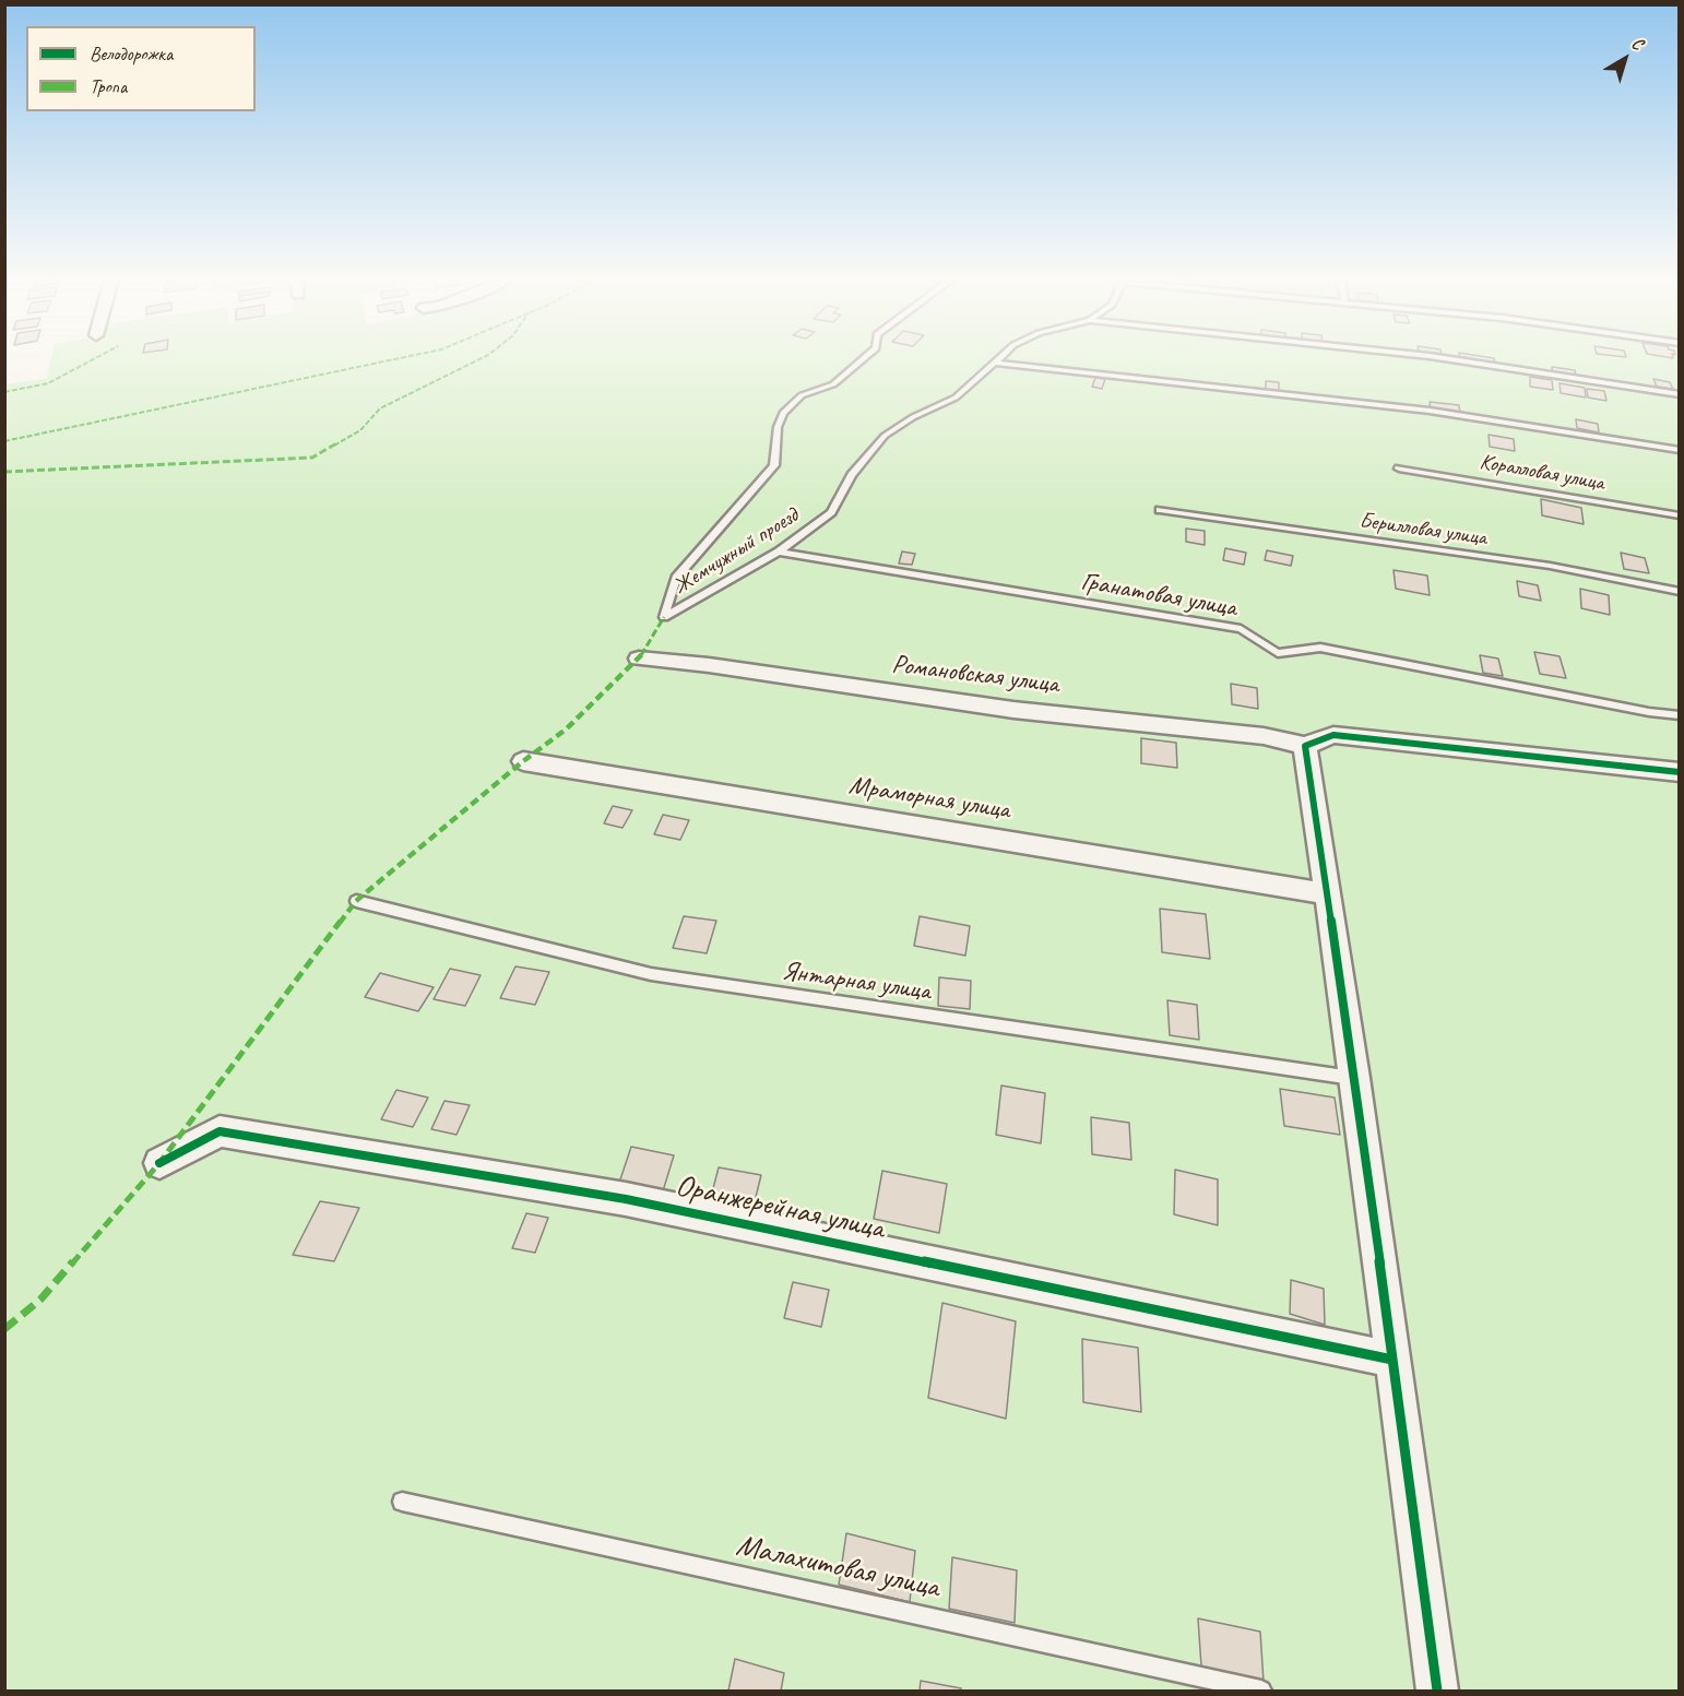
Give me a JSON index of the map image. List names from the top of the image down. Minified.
{"streets":{"street":["Романовская улица","Мраморная улица","Оранжерейная улица"],"lane":["Коралловая улица","Берилловая улица","Жемчужный проезд","Гранатовая улица","Янтарная улица","Малахитовая улица"]},"crossings":[["Жемчужный проезд","Гранатовая улица"]],"legend":["Велодорожка","Тропа"],"north":"top right"}
